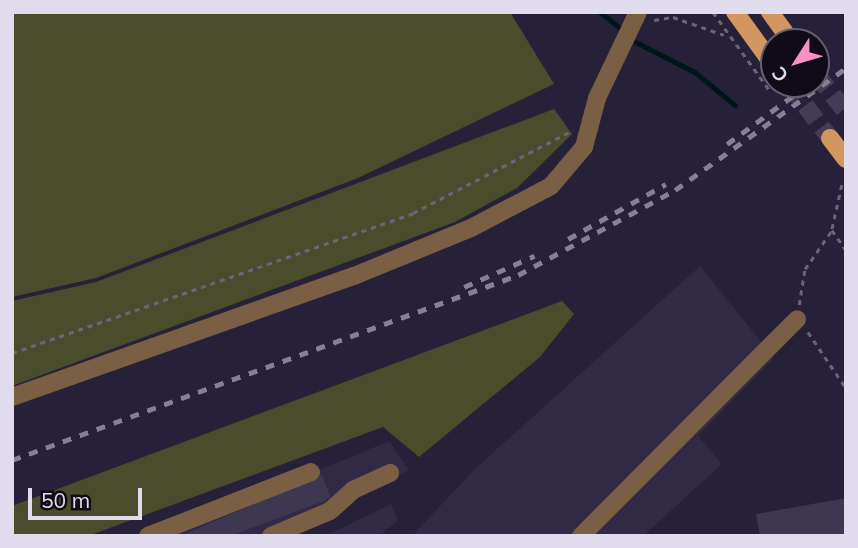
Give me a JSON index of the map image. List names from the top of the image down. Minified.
{"scale_bar":"50 m","north":"bottom left"}
